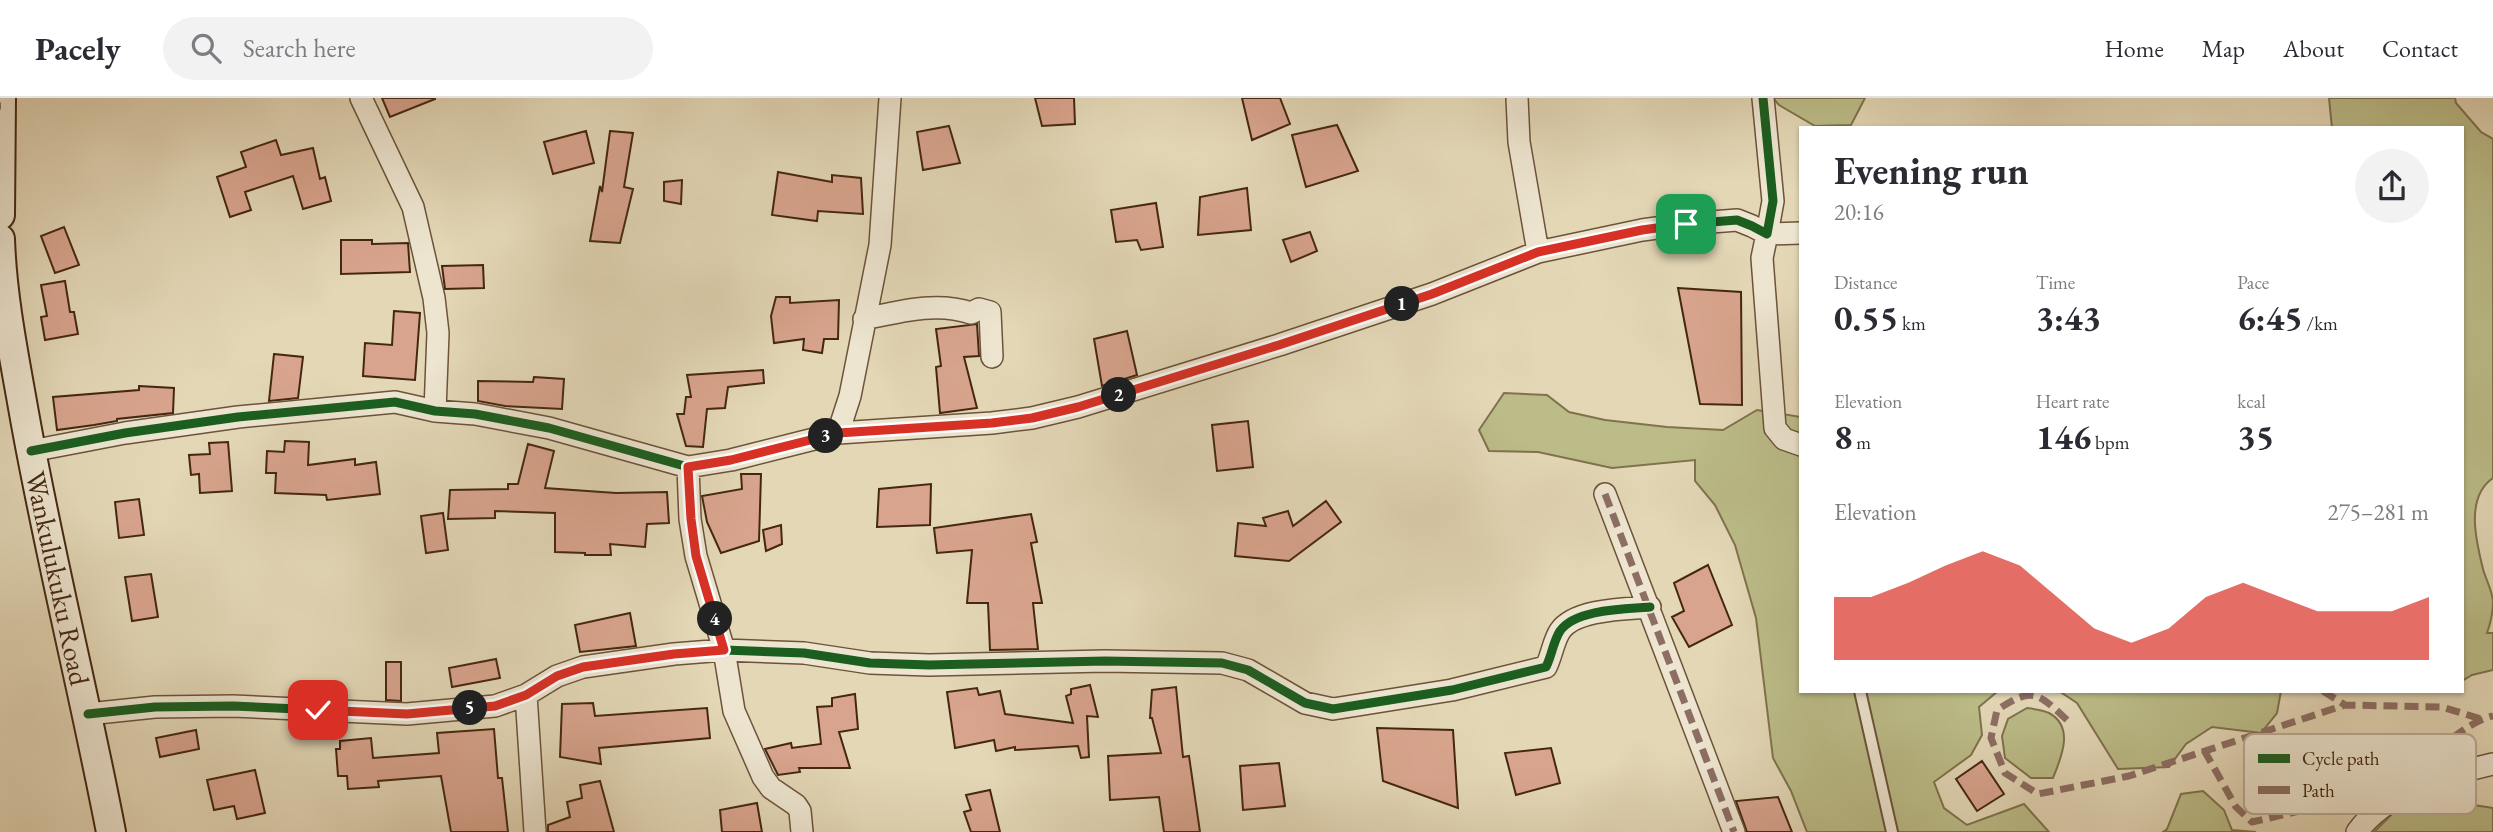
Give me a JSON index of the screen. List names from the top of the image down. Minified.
{"streets":{"main road":["Wankulukuku Road"]},"legend":["Cycle path","Path"],"page":{"header":"Pacely","search":"Search here","nav":["Home","Map","About","Contact"],"heading":["Evening run","20:16"],"stats":[["Distance","0.55 km"],["Time","3:43"],["Pace","6:45 /km"],["Elevation","8 m"],["Heart rate","146 bpm"],["kcal","35"]],"pins":["1","2","3","4","5"],"chart":["Elevation","275–281 m"]}}
